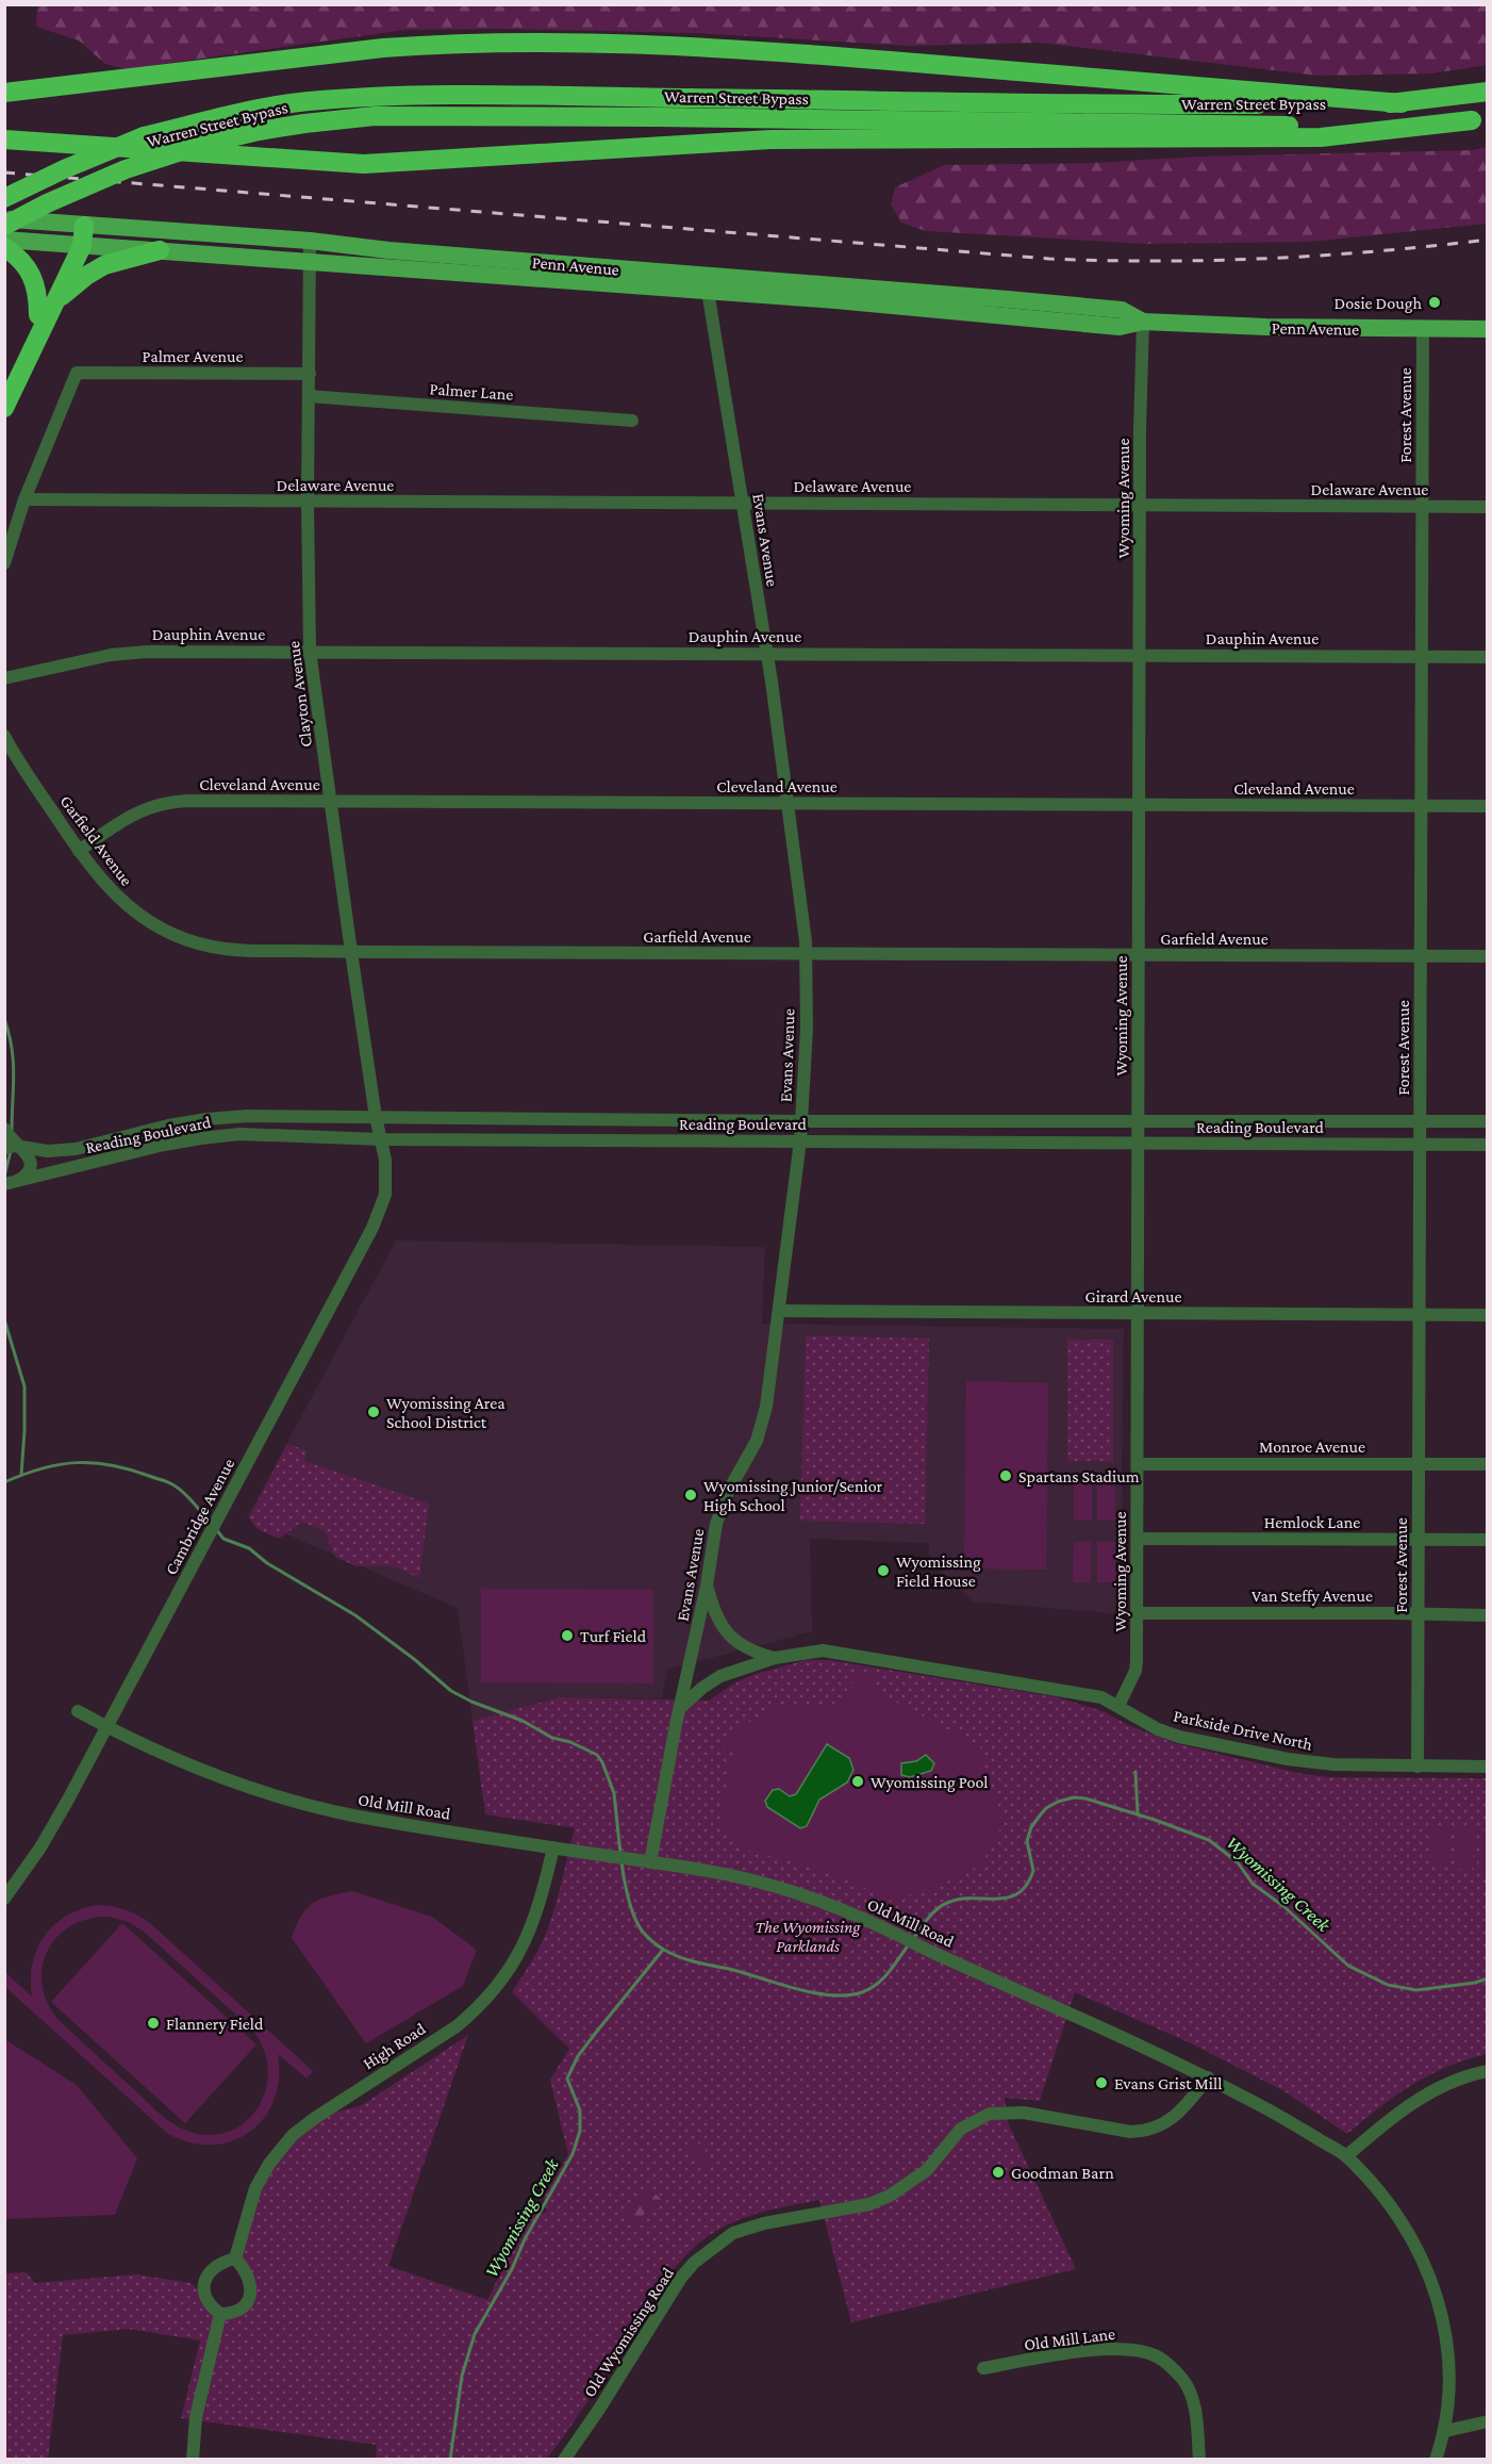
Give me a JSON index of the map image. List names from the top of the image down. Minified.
{"streets":{"highway":["Warren Street Bypass"],"main road":["Penn Avenue"],"street":["Palmer Avenue","Palmer Lane","Forest Avenue","Delaware Avenue","Wyoming Avenue","Evans Avenue","Dauphin Avenue","Clayton Avenue","Cleveland Avenue","Garfield Avenue","Reading Boulevard","Girard Avenue","Monroe Avenue","Cambridge Avenue","Hemlock Lane","Van Steffy Avenue","Parkside Drive North","Old Mill Road","High Road","Old Wyomissing Road","Old Mill Lane"]},"crossings":[["Penn Avenue","Forest Avenue"],["Penn Avenue","Wyoming Avenue"],["Penn Avenue","Evans Avenue"],["Penn Avenue","Clayton Avenue"],["Palmer Avenue","Delaware Avenue"],["Palmer Avenue","Clayton Avenue"],["Palmer Lane","Clayton Avenue"],["Forest Avenue","Delaware Avenue"],["Forest Avenue","Dauphin Avenue"],["Forest Avenue","Cleveland Avenue"],["Forest Avenue","Garfield Avenue"],["Forest Avenue","Reading Boulevard"],["Forest Avenue","Girard Avenue"],["Forest Avenue","Monroe Avenue"],["Forest Avenue","Hemlock Lane"],["Forest Avenue","Van Steffy Avenue"],["Forest Avenue","Parkside Drive North"],["Delaware Avenue","Wyoming Avenue"],["Delaware Avenue","Evans Avenue"],["Delaware Avenue","Clayton Avenue"],["Wyoming Avenue","Dauphin Avenue"],["Wyoming Avenue","Cleveland Avenue"],["Wyoming Avenue","Garfield Avenue"],["Wyoming Avenue","Reading Boulevard"],["Wyoming Avenue","Girard Avenue"],["Wyoming Avenue","Monroe Avenue"],["Wyoming Avenue","Hemlock Lane"],["Wyoming Avenue","Van Steffy Avenue"],["Wyoming Avenue","Parkside Drive North"],["Evans Avenue","Dauphin Avenue"],["Evans Avenue","Cleveland Avenue"],["Evans Avenue","Garfield Avenue"],["Evans Avenue","Reading Boulevard"],["Evans Avenue","Girard Avenue"],["Evans Avenue","Parkside Drive North"],["Evans Avenue","Old Mill Road"],["Dauphin Avenue","Clayton Avenue"],["Clayton Avenue","Cleveland Avenue"],["Clayton Avenue","Garfield Avenue"],["Clayton Avenue","Reading Boulevard"],["Clayton Avenue","Cambridge Avenue"],["Cleveland Avenue","Garfield Avenue"],["Reading Boulevard","Cambridge Avenue"],["Cambridge Avenue","Old Mill Road"],["Old Mill Road","High Road"],["Old Mill Road","Old Wyomissing Road"]],"water":["Wyomissing Creek"],"parks":["The Wyomissing Parklands"],"places":["Dosie Dough","Wyomissing Area School District","Spartans Stadium","Wyomissing Junior/Senior High School","Wyomissing Field House","Turf Field","Wyomissing Pool","Flannery Field","Evans Grist Mill","Goodman Barn"]}
